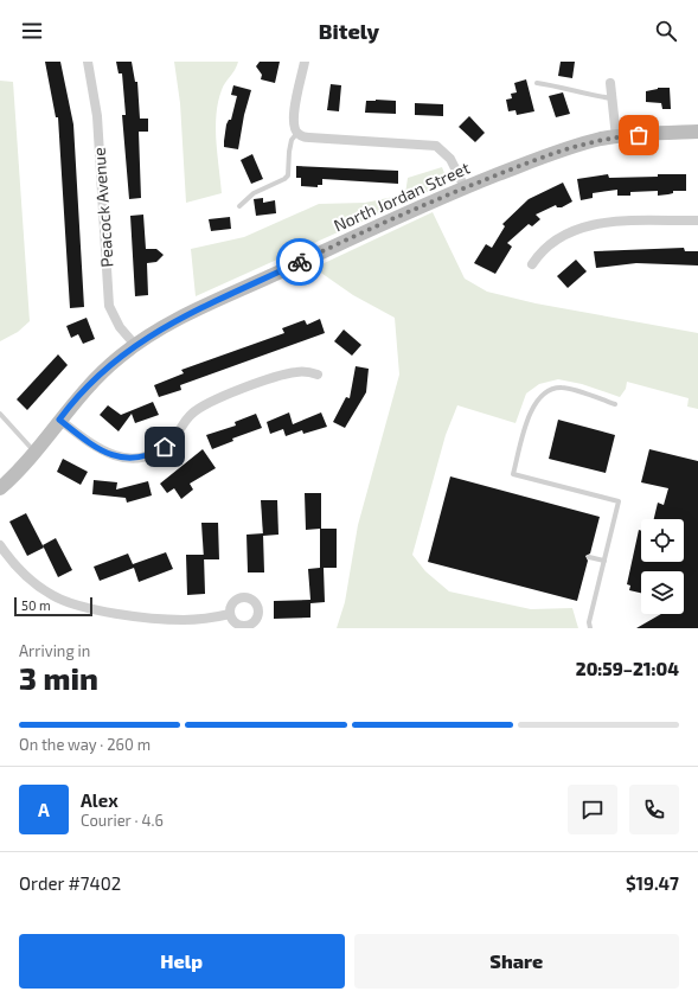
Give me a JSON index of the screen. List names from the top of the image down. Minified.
{"streets":{"street":["North Jordan Street","Peacock Avenue"]},"crossings":[["North Jordan Street","Peacock Avenue"]],"scale_bar":"50 m","page":{"header":"Bitely","scale":"50 m","heading":["3 min","Arriving in","20:59–21:04"],"panel":["Alex","Courier · 4.6","Order #7402","$19.47"],"bar":"On the way · 260 m","round":"A","buttons":["Help","Share"]}}
